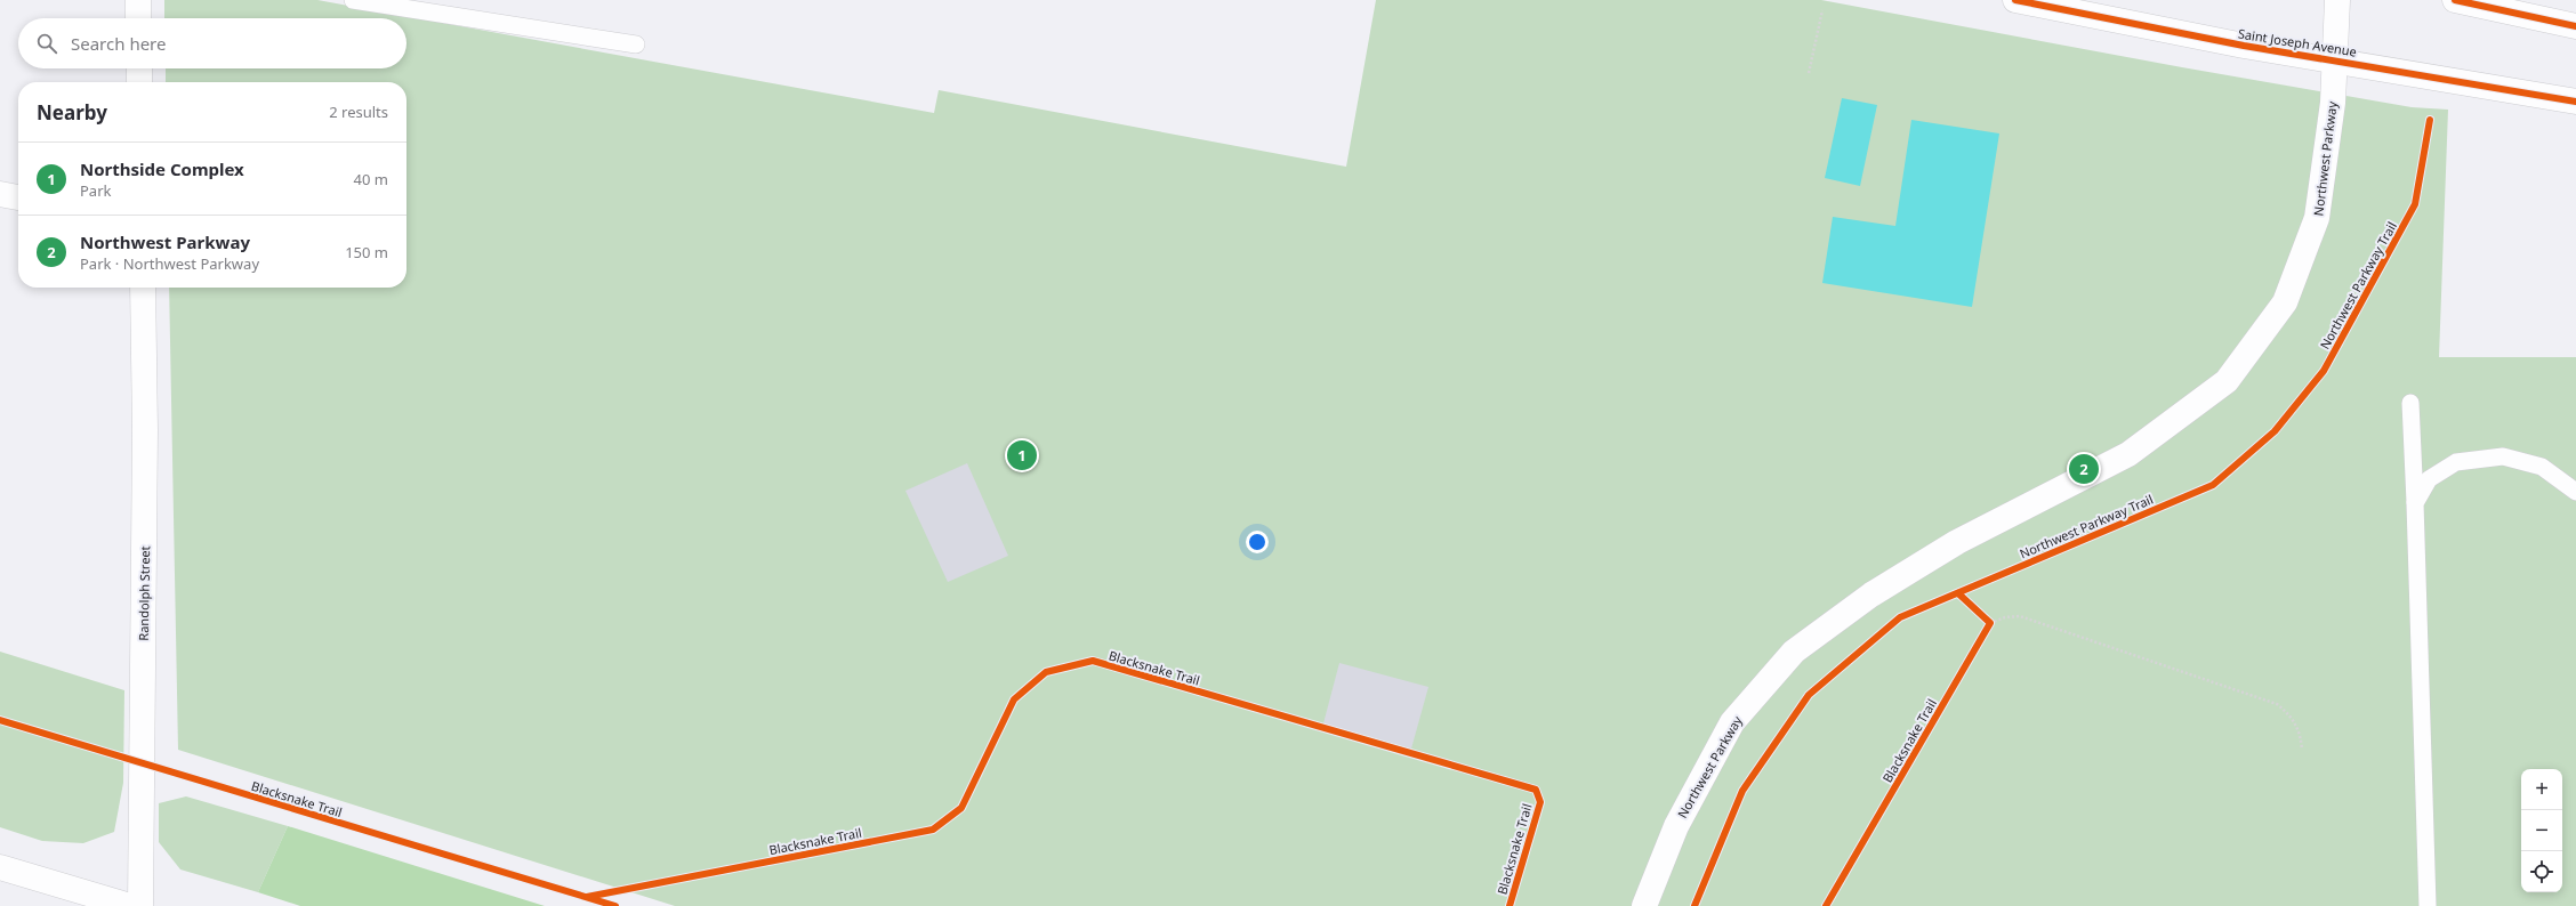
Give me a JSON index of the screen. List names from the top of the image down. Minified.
{"streets":{"street":["Saint Joseph Avenue","Northwest Parkway","Randolph Street"],"cycle path":["Northwest Parkway Trail","Blacksnake Trail"]},"crossings":[["Saint Joseph Avenue","Northwest Parkway"]],"page":{"search":"Search here","heading":["Nearby","2 results"],"list":[{"mark":"1","name":"Northside Complex","note":"Park","value":"40 m"},{"mark":"2","name":"Northwest Parkway","note":"Park · Northwest Parkway","value":"150 m"}],"pins":["1","2"],"map_buttons":["+","−"]}}
